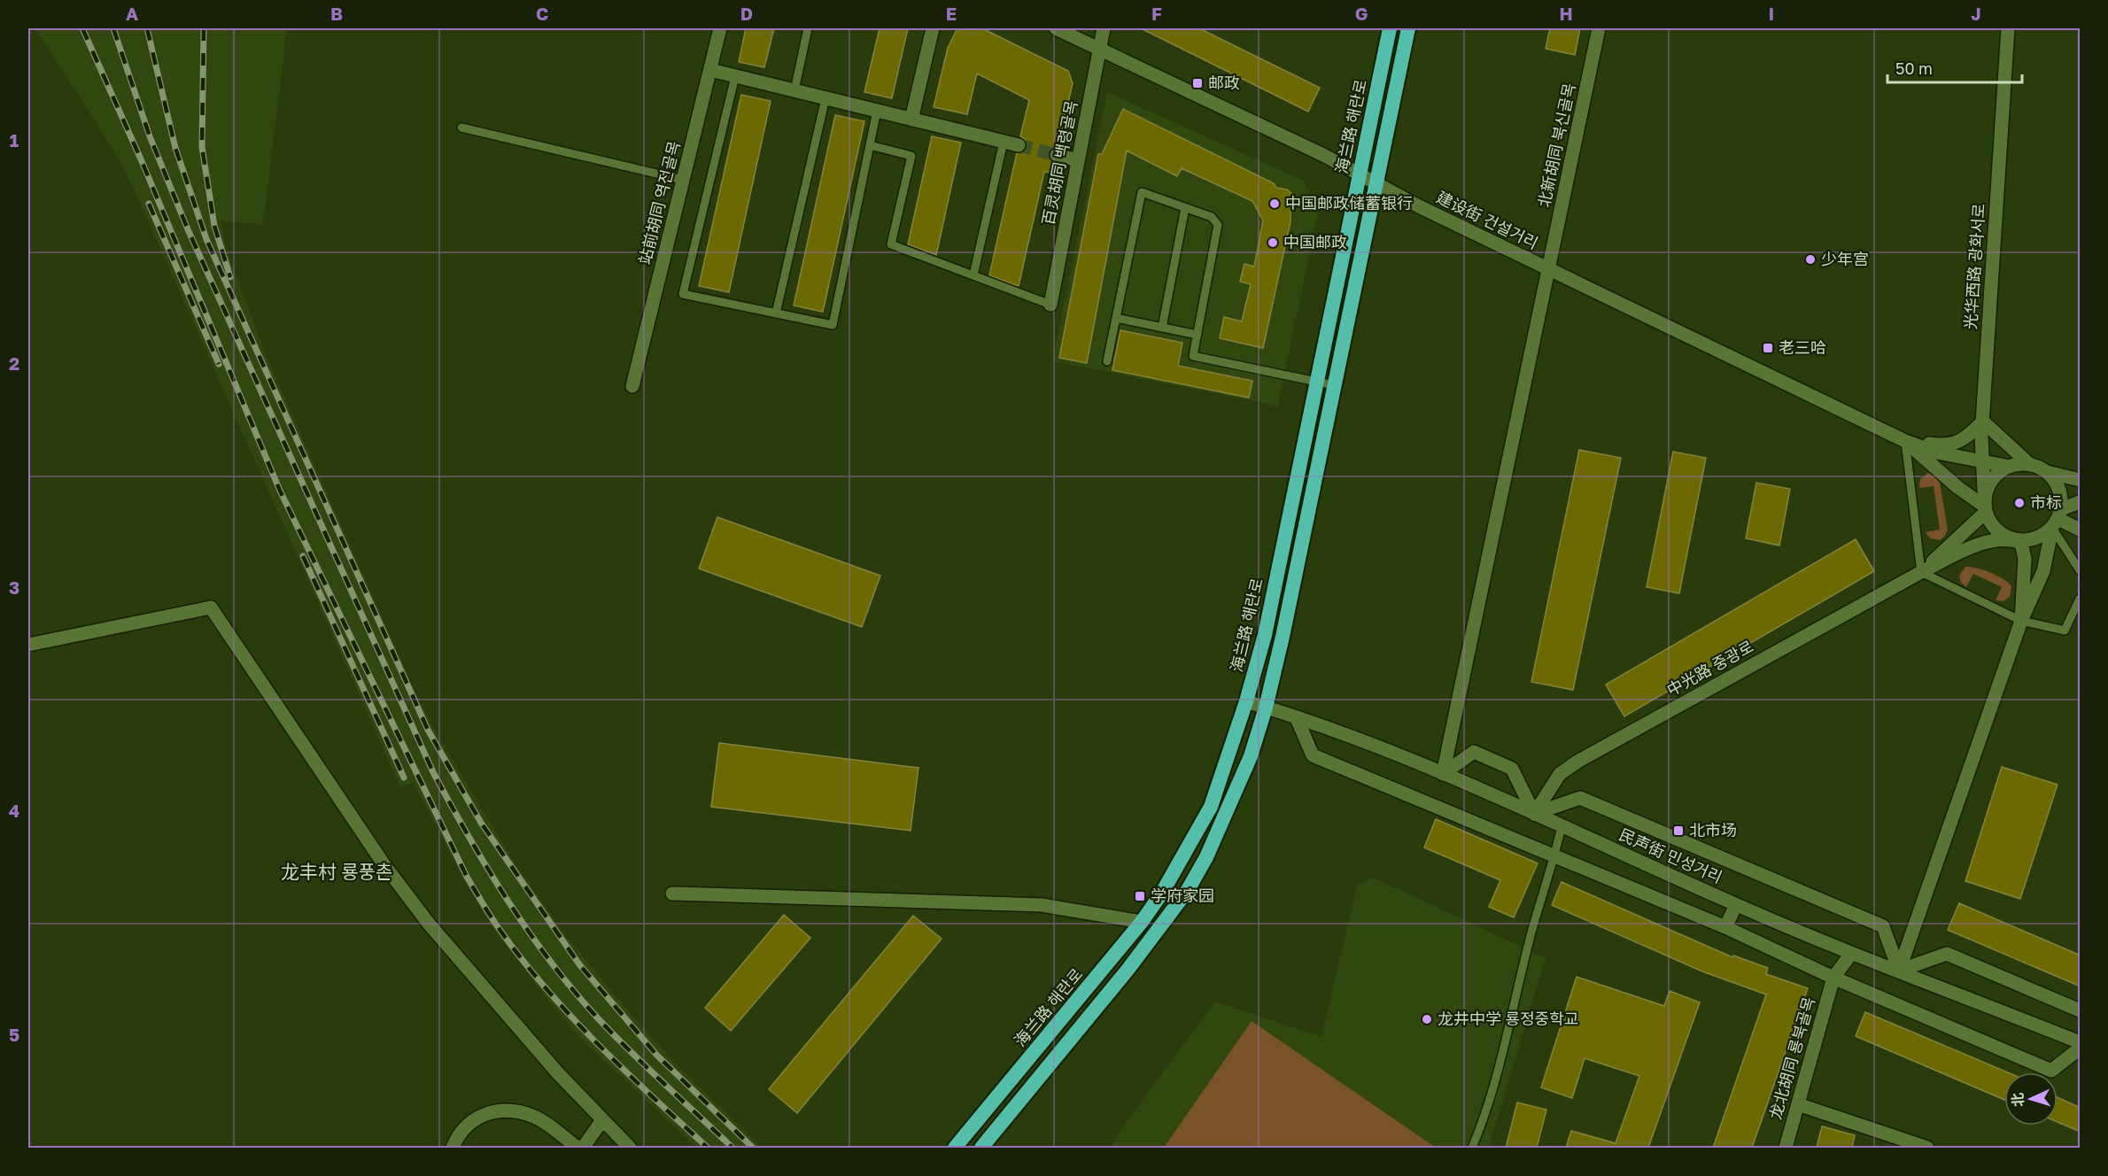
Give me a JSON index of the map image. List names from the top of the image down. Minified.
{"streets":{"highway":["海兰路 해란로"],"street":["北新胡同 북신골목","百灵胡同 백령골목","站前胡同 역전골목","建设街 건설거리","光华西路 광화서로","中光路 중광로","民声街 민성거리","龙北胡同 룡북골목"]},"crossings":[["海兰路 해란로","建设街 건설거리"],["海兰路 해란로","民声街 민성거리"],["北新胡同 북신골목","建设街 건설거리"],["北新胡同 북신골목","民声街 민성거리"],["百灵胡同 백령골목","建设街 건설거리"],["光华西路 광화서로","中光路 중광로"],["中光路 중광로","民声街 민성거리"]],"districts":["龙丰村 룡풍촌"],"places":{"transit":["邮政","老三哈","北市场","学府家园"],"other":["中国邮政储蓄银行","中国邮政","少年宫","市标","龙井中学 룡정중학교"]},"scale_bar":"50 m","north":"left","grid":{"columns":["A","B","C","D","E","F","G","H","I","J"],"rows":["1","2","3","4","5"]}}
